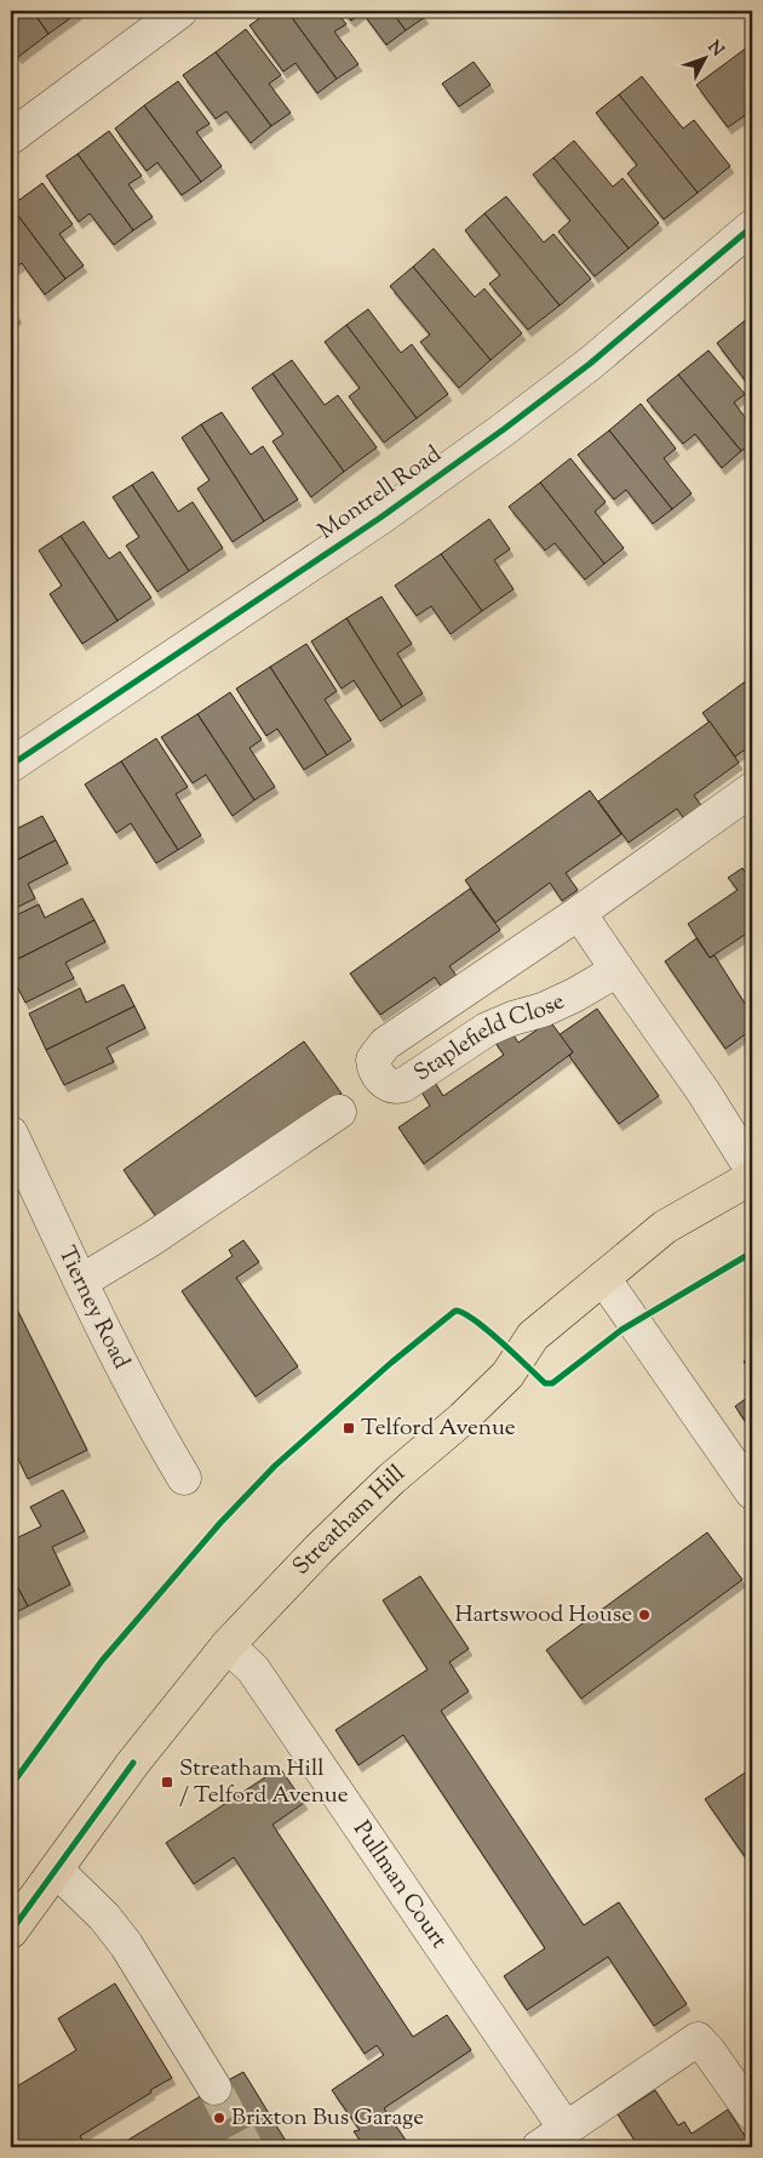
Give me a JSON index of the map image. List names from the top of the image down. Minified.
{"streets":{"highway":["Streatham Hill"],"street":["Montrell Road","Staplefield Close","Tierney Road","Pullman Court"]},"crossings":[["Streatham Hill","Pullman Court"]],"places":{"transit":["Telford Avenue","Streatham Hill / Telford Avenue"],"other":["Hartswood House","Brixton Bus Garage"]},"north":"top right"}
